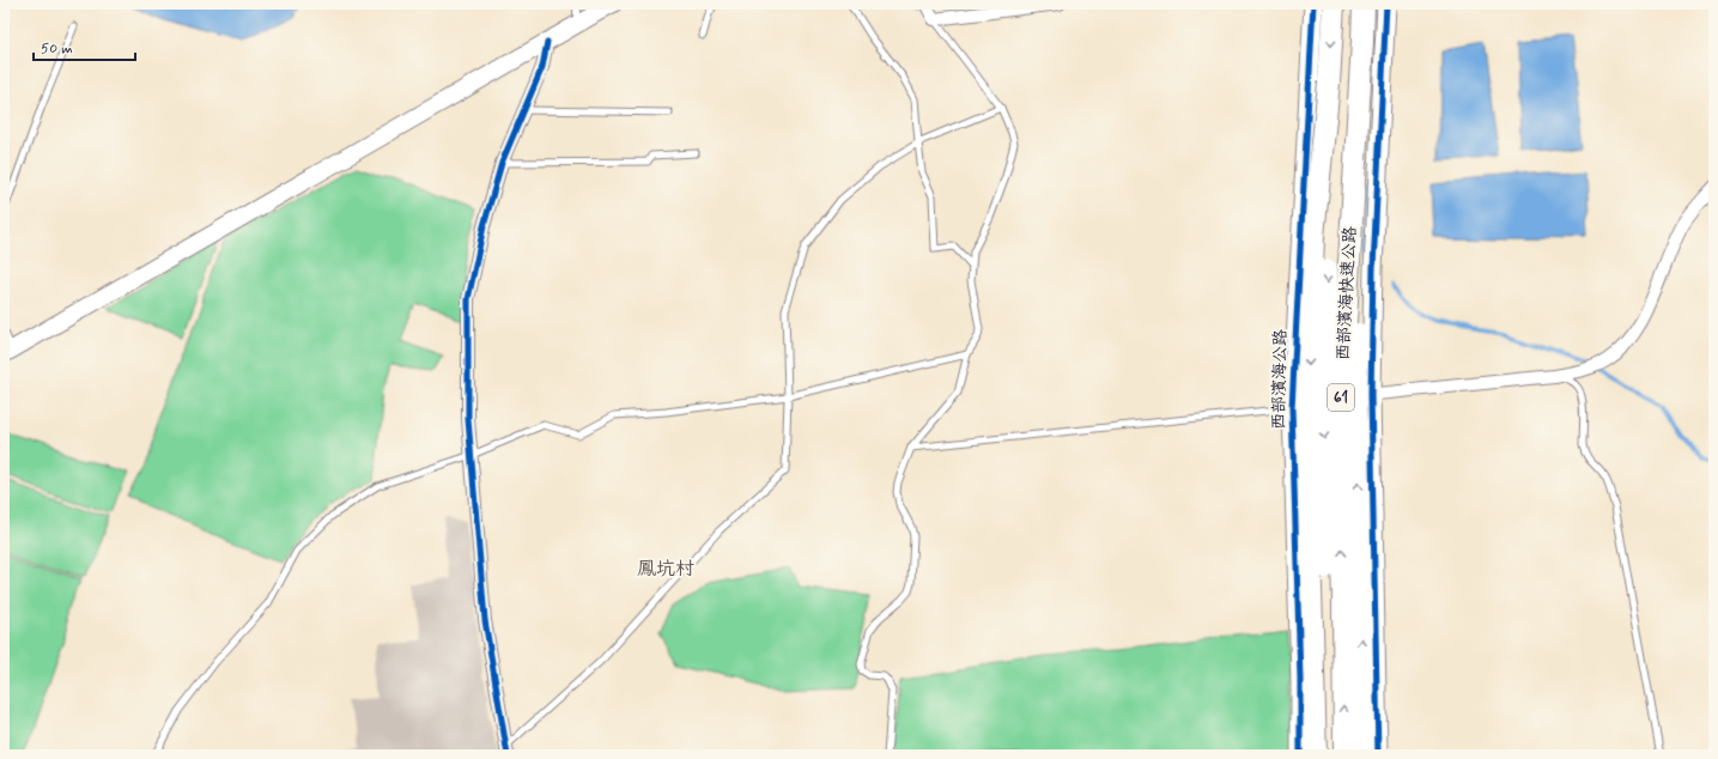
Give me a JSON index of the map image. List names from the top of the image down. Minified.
{"streets":{"highway":["西部濱海快速公路","61"],"main road":["西部濱海公路"]},"districts":["鳳坑村"],"scale_bar":"50 m"}
